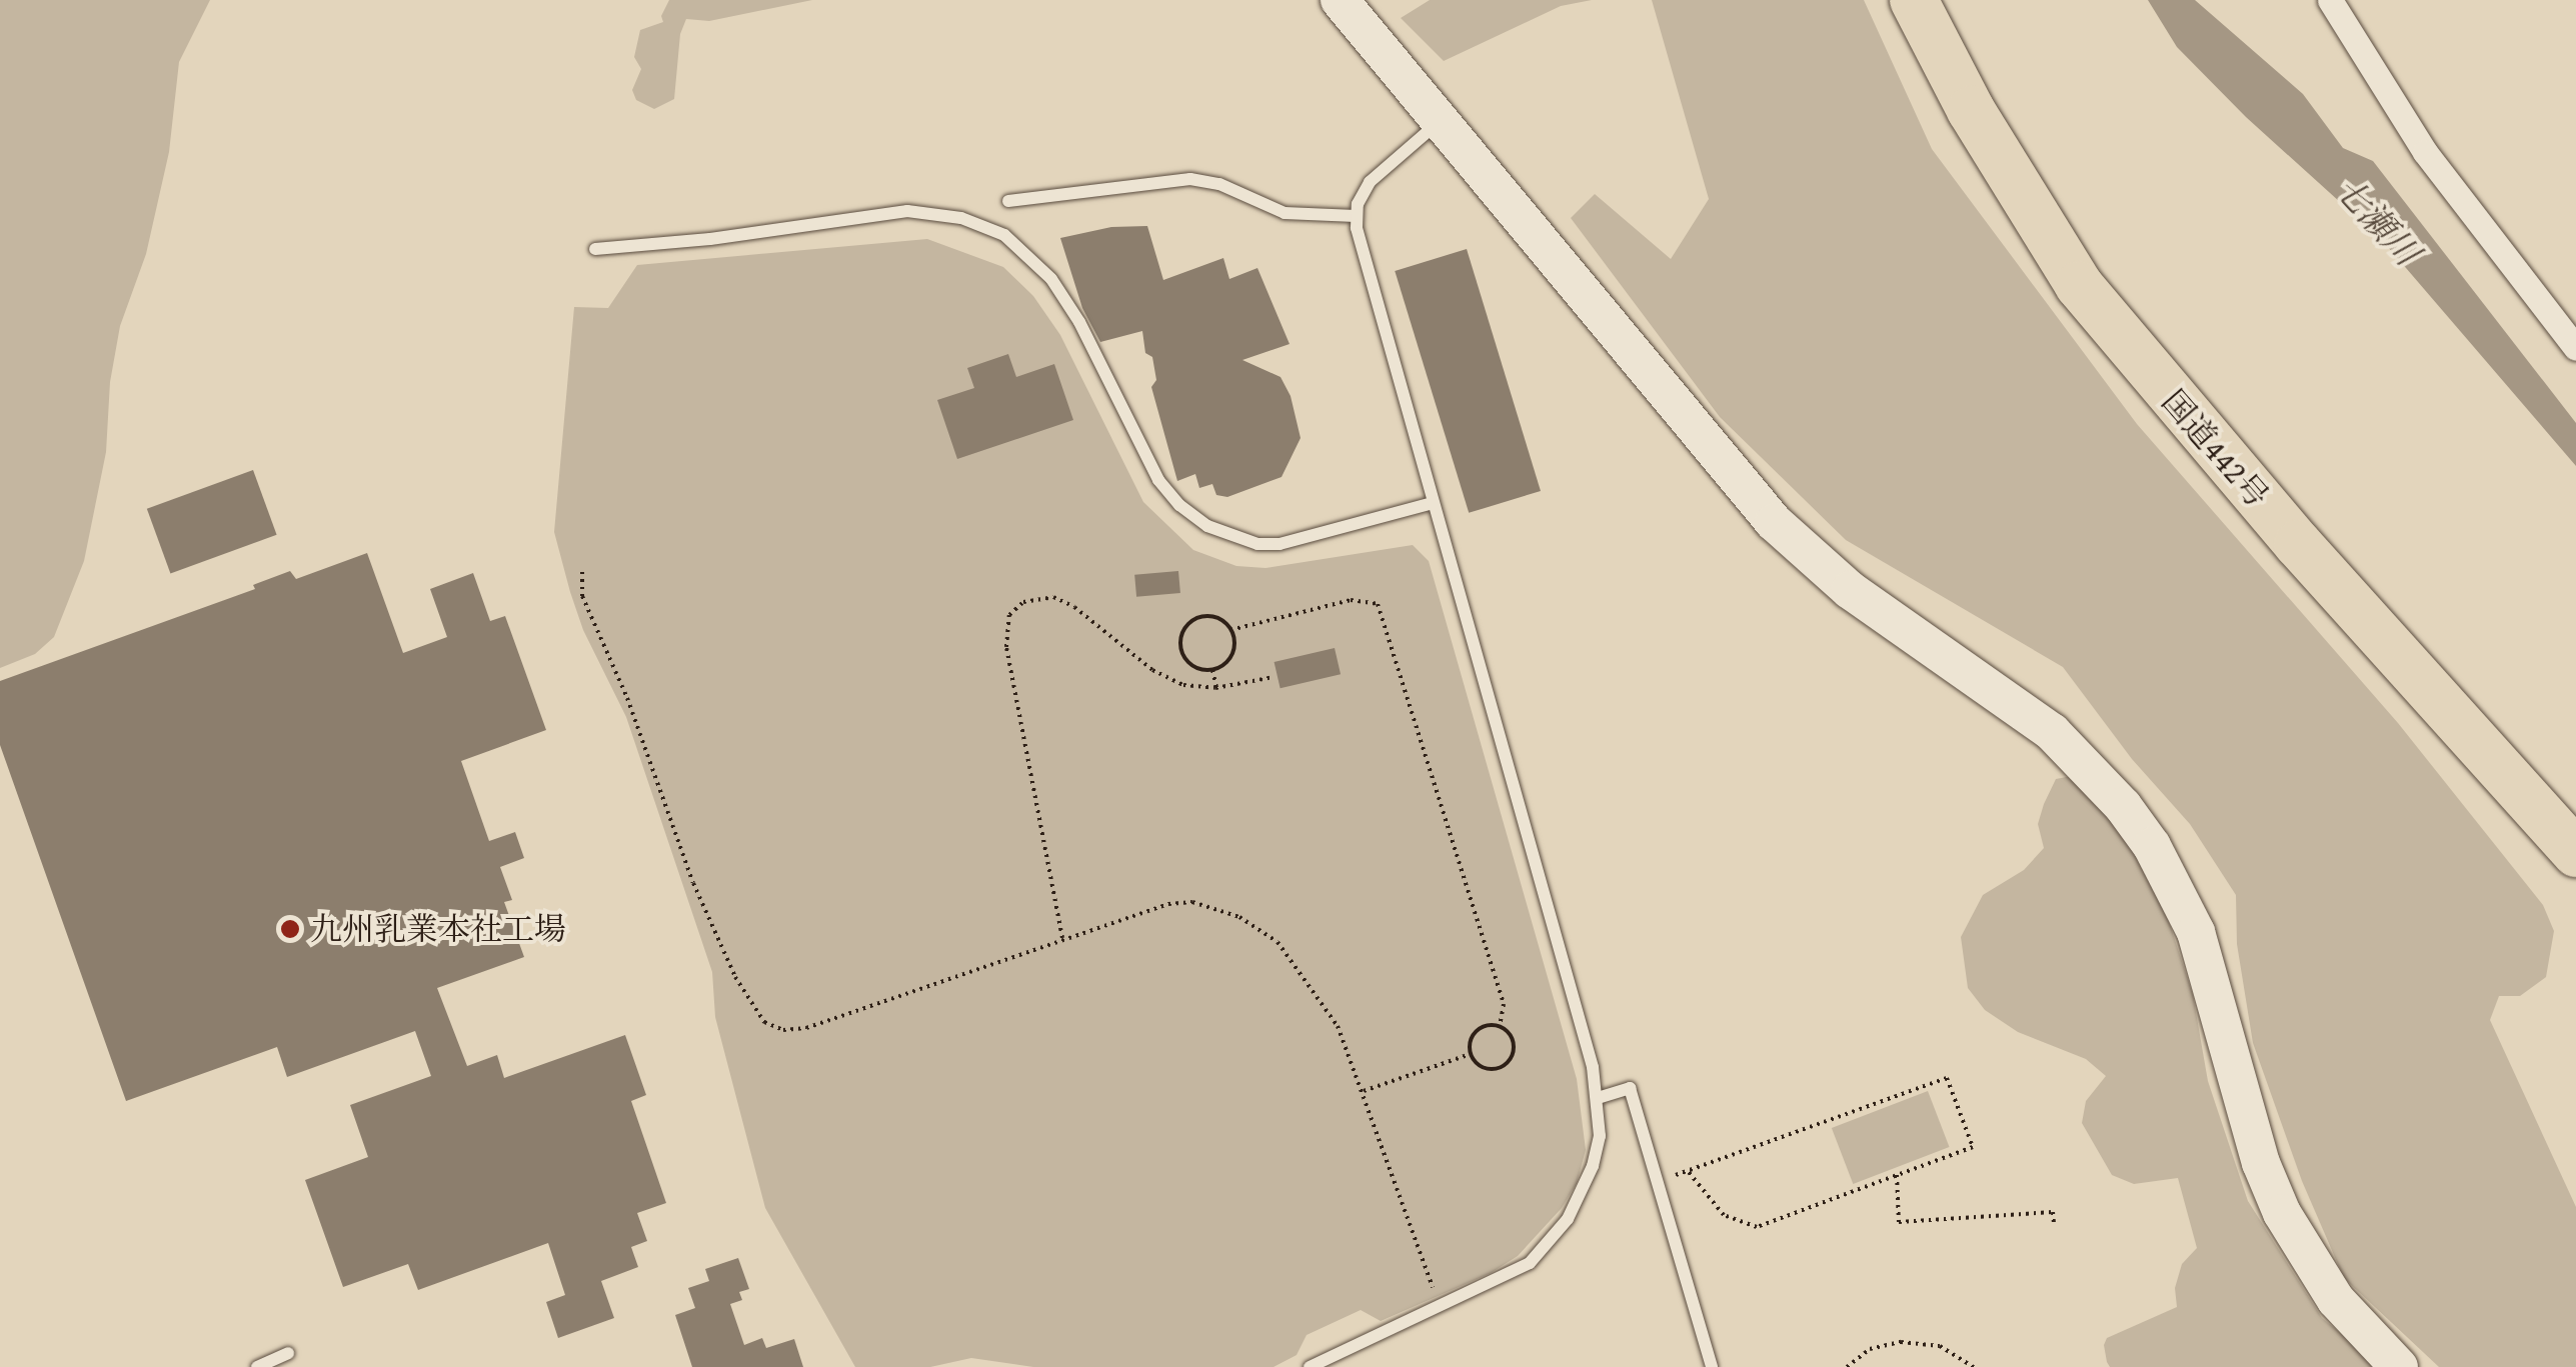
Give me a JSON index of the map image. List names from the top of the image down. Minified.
{"streets":{"highway":["国道442号"]},"water":["七瀬川"],"places":["九州乳業本社工場"]}
